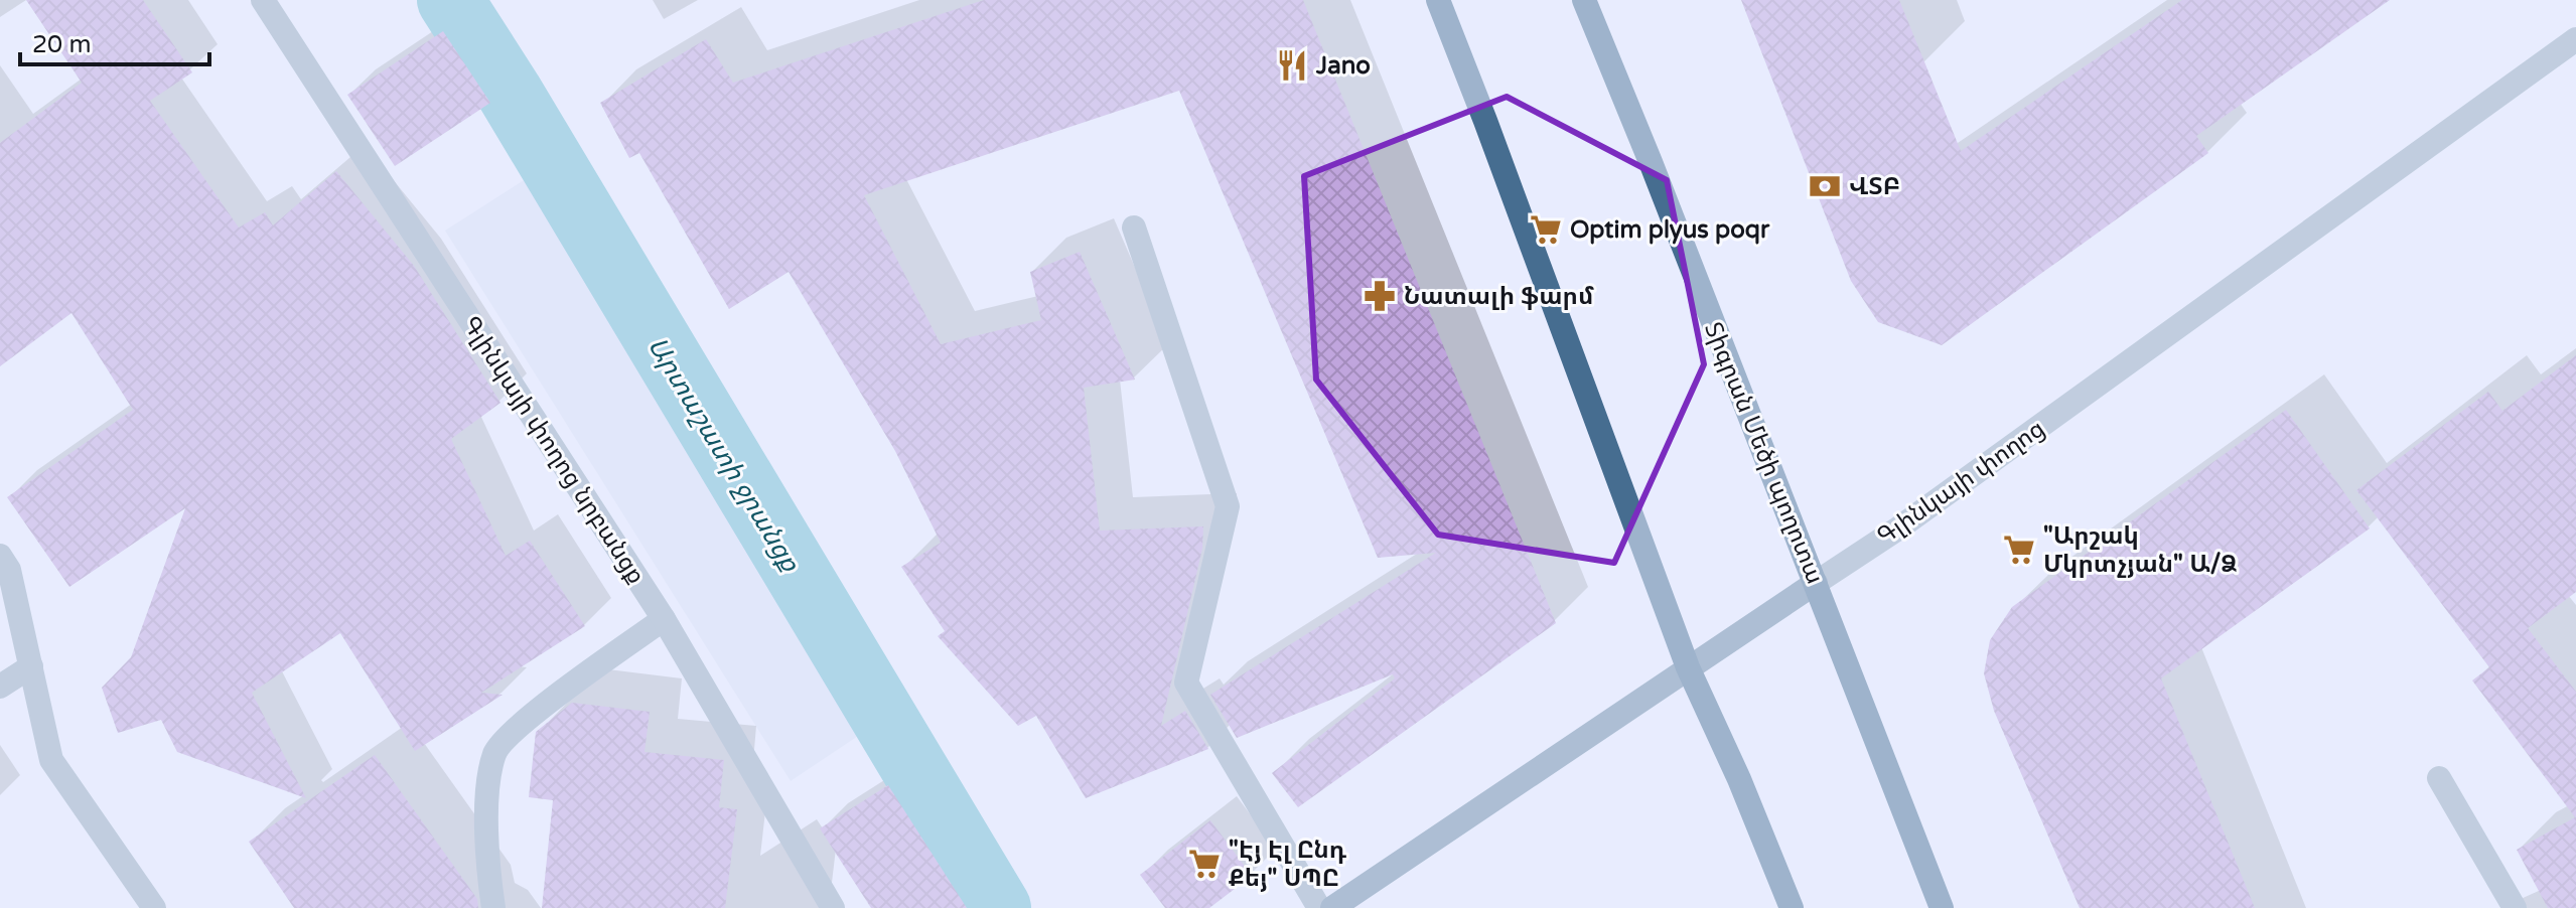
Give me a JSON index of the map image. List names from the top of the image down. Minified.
{"streets":{"main road":["Տիգրան Մեծի պողոտա","Գլինկայի փողոց"],"street":["Գլինկայի փողոց նրբանցք"]},"crossings":[["Տիգրան Մեծի պողոտա","Գլինկայի փողոց"]],"water":["Արտաշատի ջրանցք"],"places":{"restaurant":["Jano"],"bank":["ՎՏԲ"],"supermarket":["Optim plyus poqr","\"Արշակ Մկրտչյան\" Ա/Ձ","\"Էյ Էլ Ընդ Քեյ\" ՍՊԸ"],"pharmacy":["Նատալի ֆարմ"]},"scale_bar":"20 m"}
